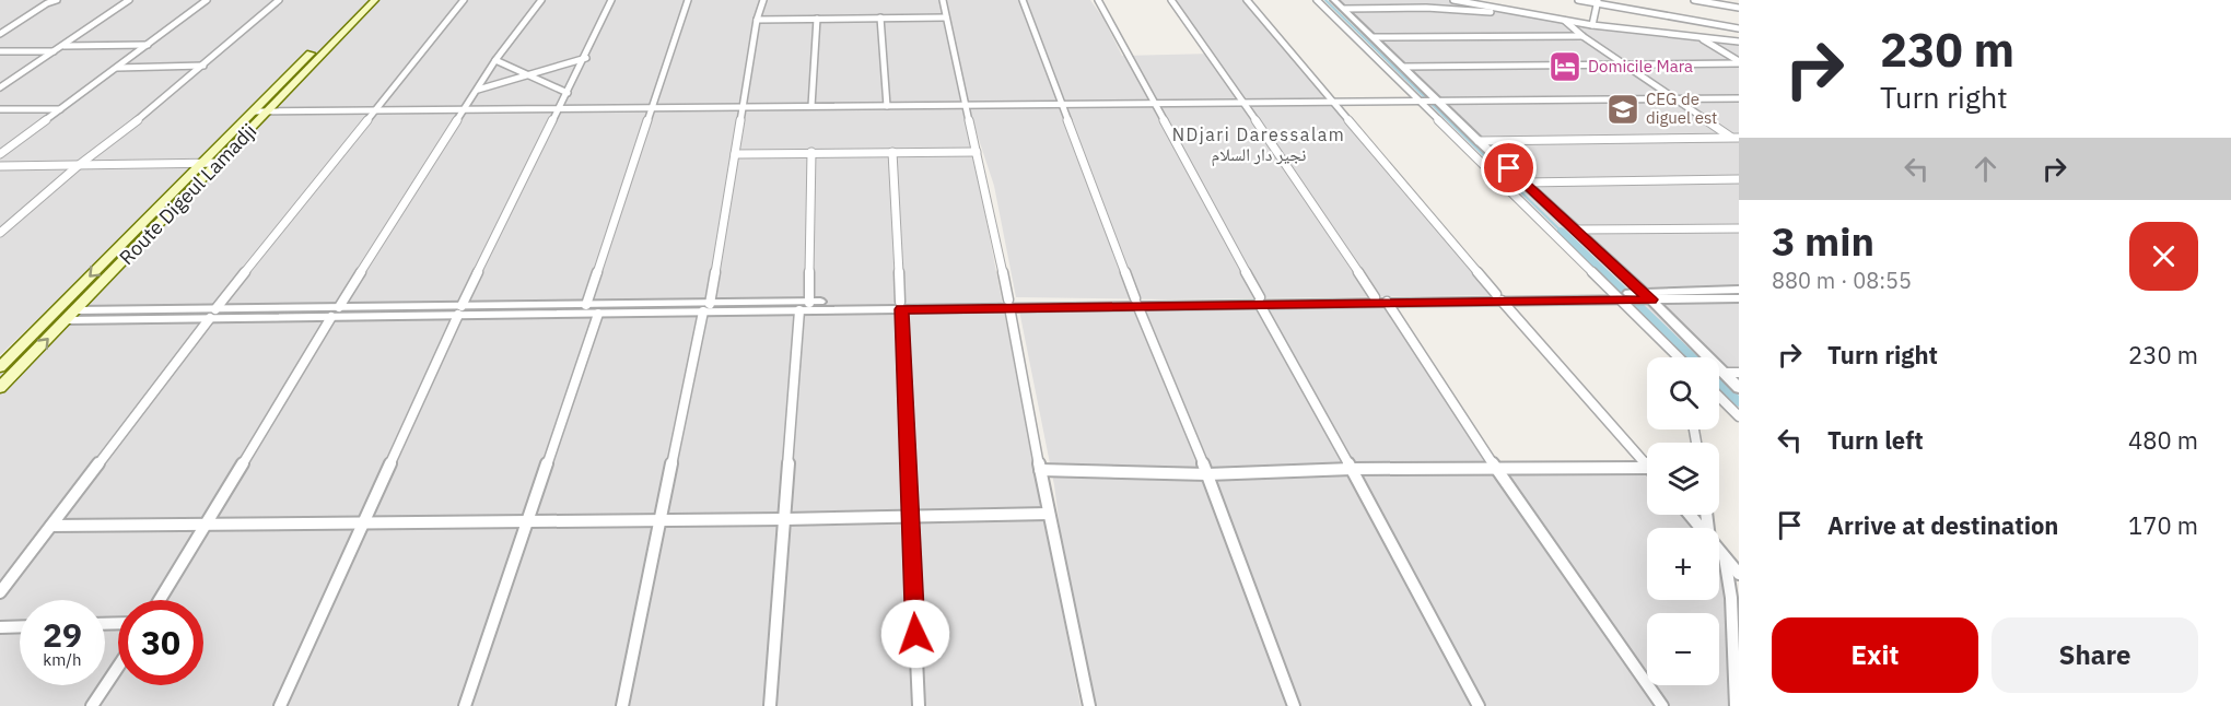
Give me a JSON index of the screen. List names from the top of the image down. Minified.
{"streets":{"main road":["Route Digeul Lamadji"]},"districts":["NDjari Daressalam نجير دار السلام"],"places":{"hotel":["Domicile Mara"],"school or university":["CEG de diguel est"]},"page":{"turn":["230 m","Turn right"],"heading":["3 min","880 m · 08:55"],"list":[{"name":"Turn right","value":"230 m"},{"name":"Turn left","value":"480 m"},{"name":"Arrive at destination","value":"170 m"}],"map_buttons":["+","−"],"speed":"29 km/h","limit":"30","buttons":["Exit","Share"]}}
